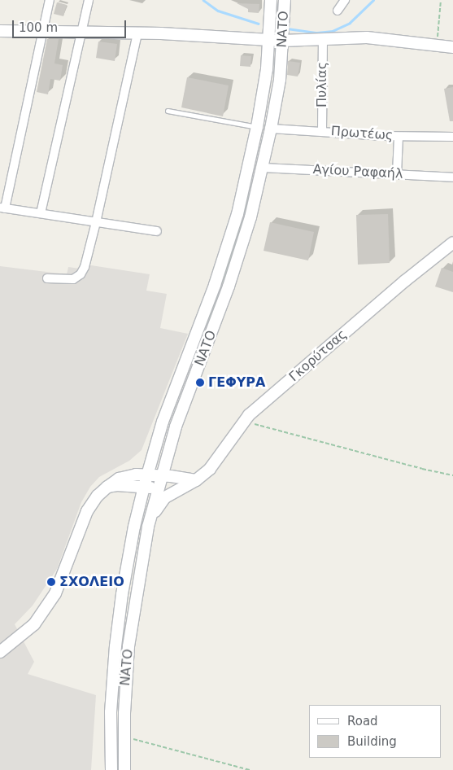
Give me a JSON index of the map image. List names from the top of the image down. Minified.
{"streets":{"main road":["ΝΑΤΟ","Γκορύτσας"],"street":["Πυλίας","Πρωτέως","Αγίου Ραφαήλ"]},"crossings":[["ΝΑΤΟ","Πρωτέως"],["ΝΑΤΟ","Αγίου Ραφαήλ"],["Πυλίας","Πρωτέως"]],"places":["ΓΕΦΥΡΑ","ΣΧΟΛΕΙΟ"],"legend":["Road","Building"],"scale_bar":"100 m"}
